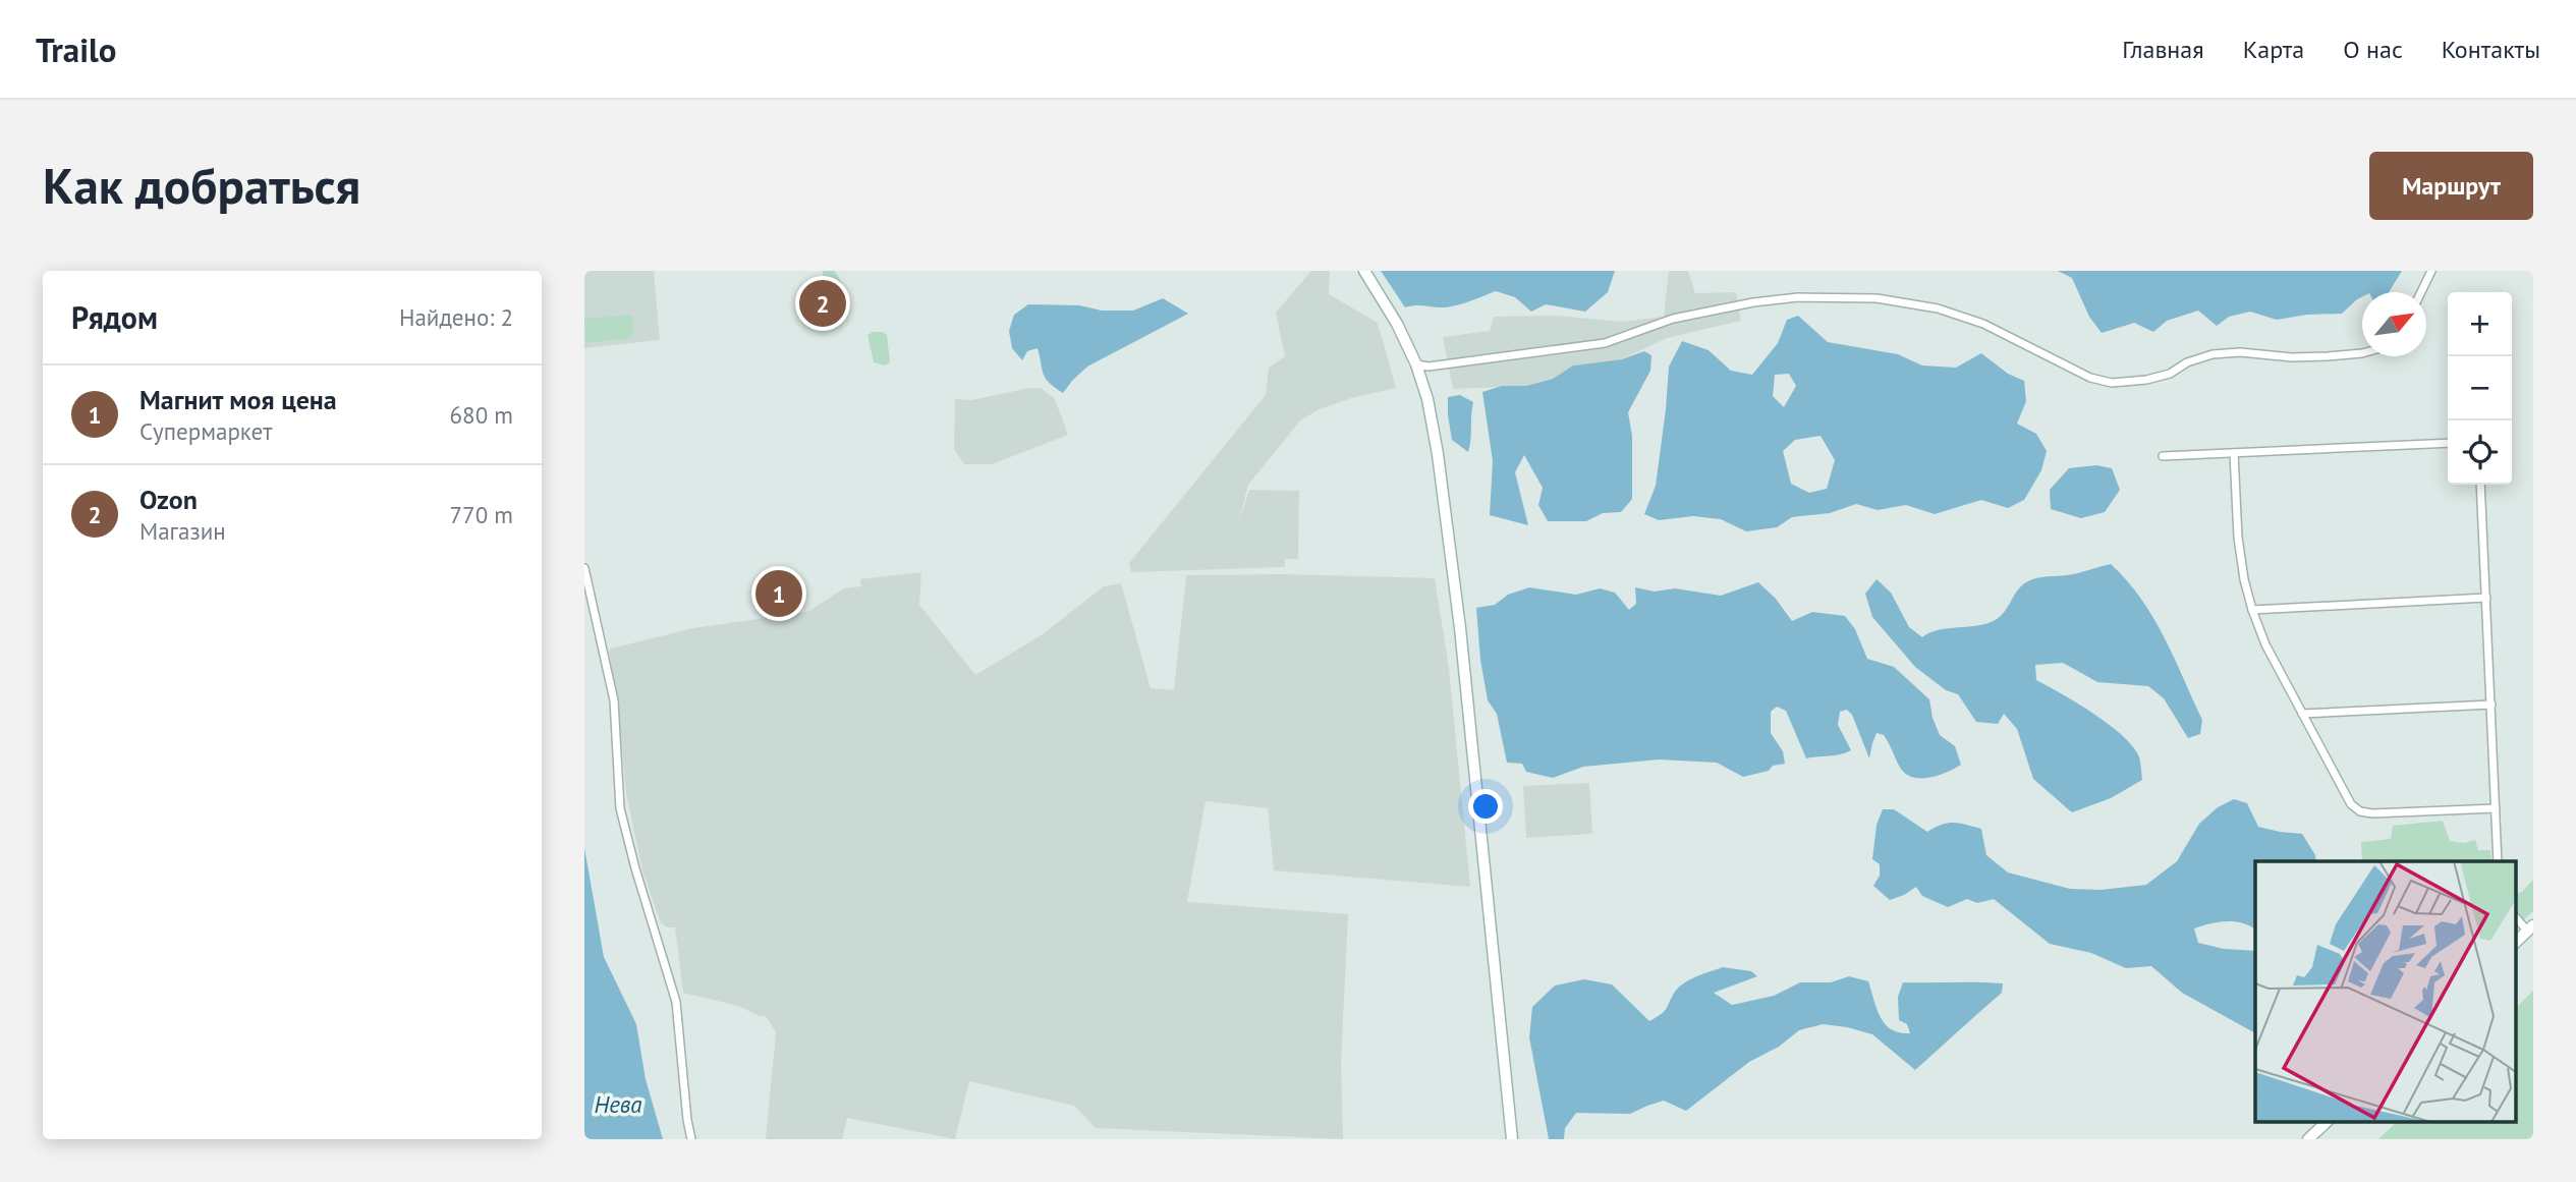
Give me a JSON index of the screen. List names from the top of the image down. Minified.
{"water":["Нева"],"north":"top right","page":{"header":"Trailo","nav":["Главная","Карта","О нас","Контакты"],"buttons":"Маршрут","title":"Как добраться","heading":["Рядом","Найдено: 2"],"pins":["2","1"],"map_buttons":["+","−"],"list":[{"mark":"1","name":"Магнит моя цена","note":"Супермаркет","value":"680 m"},{"mark":"2","name":"Ozon","note":"Магазин","value":"770 m"}]}}
